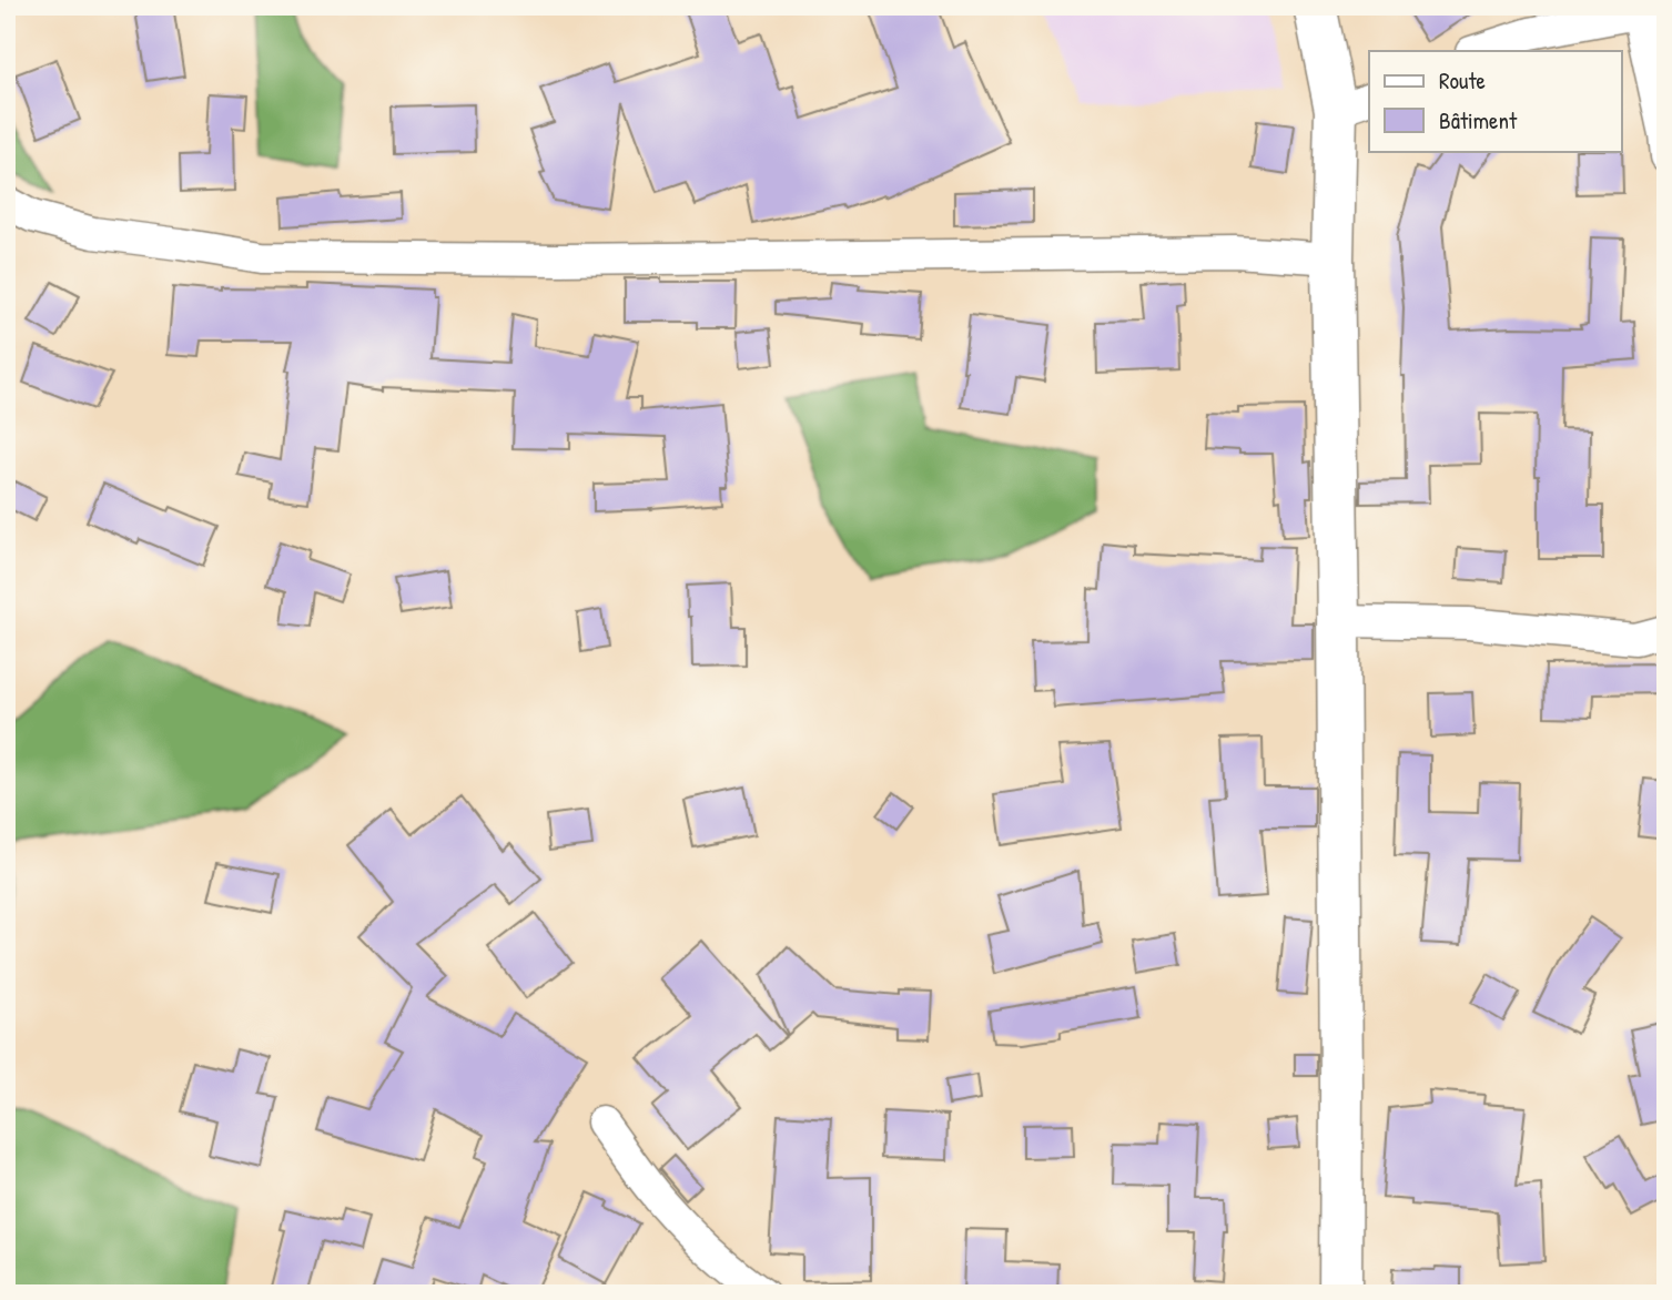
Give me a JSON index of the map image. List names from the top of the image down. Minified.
{"legend":["Route","Bâtiment"]}
